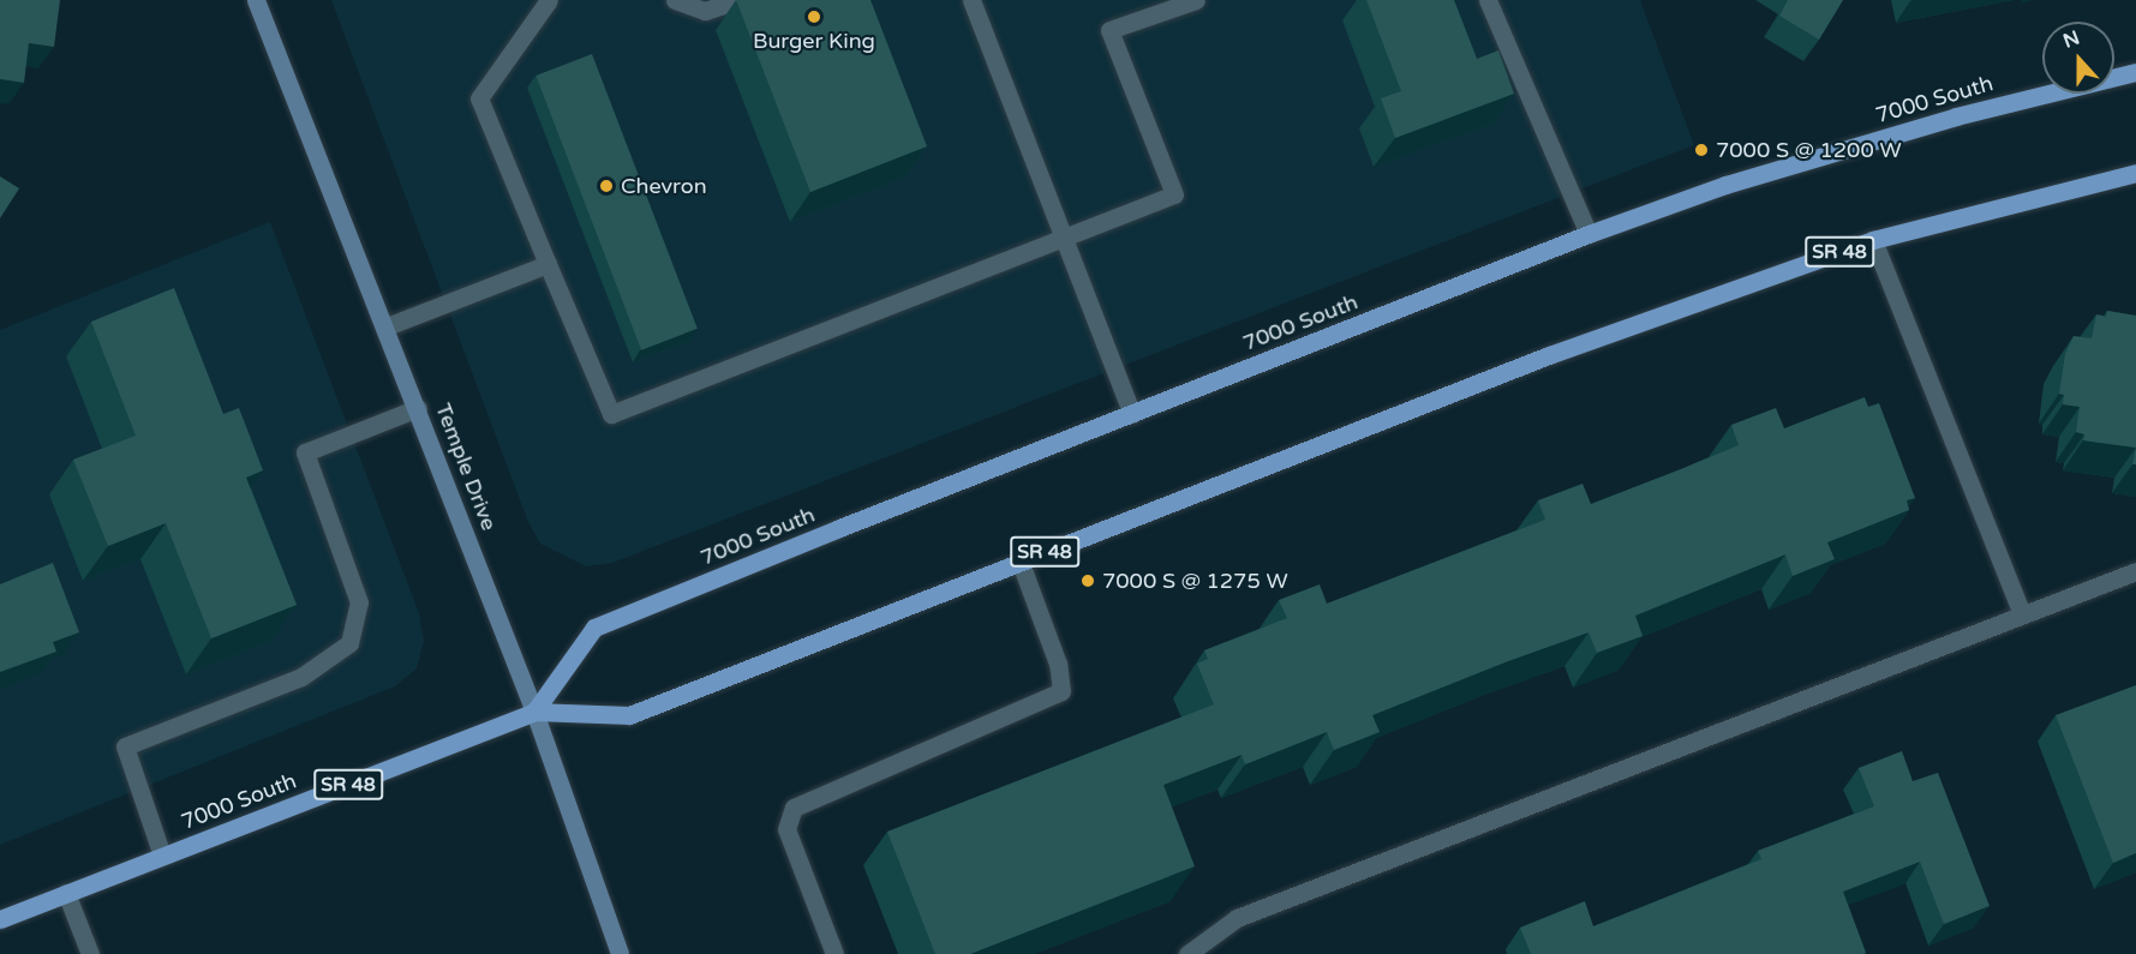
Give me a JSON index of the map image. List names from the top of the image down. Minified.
{"streets":{"main road":["7000 South","SR 48","Temple Drive"]},"crossings":[["7000 South","Temple Drive"]],"places":["Burger King","7000 S @ 1200 W","Chevron","7000 S @ 1275 W"],"north":"top"}
